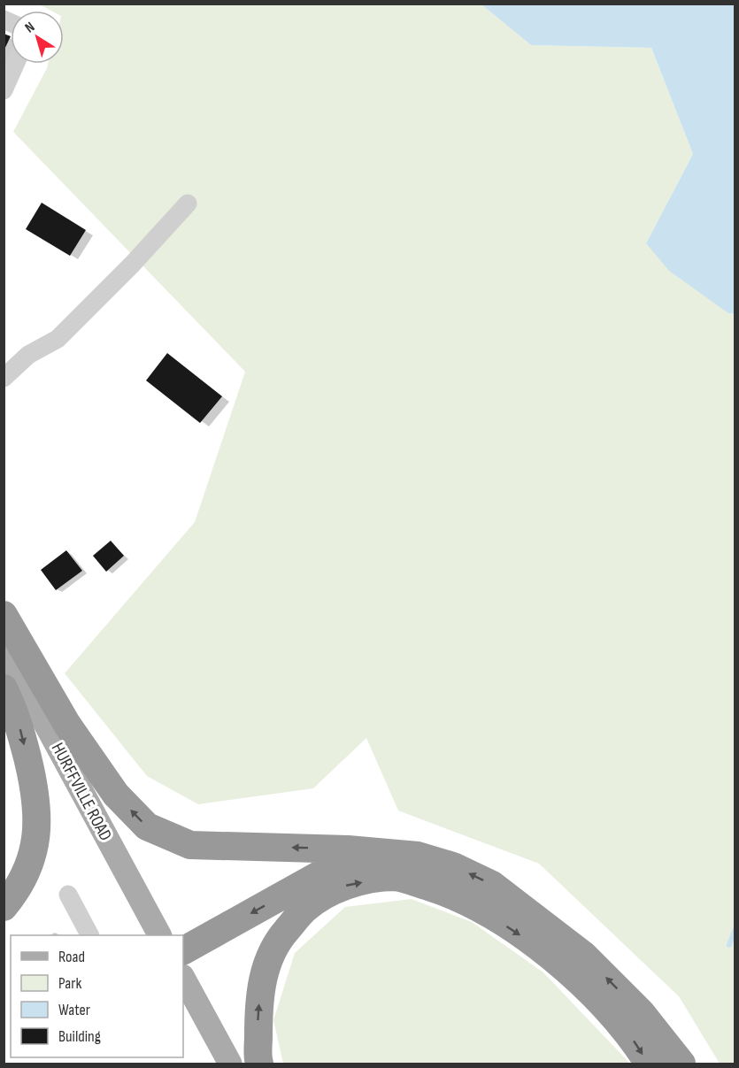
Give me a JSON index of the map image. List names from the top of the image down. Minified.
{"streets":{"main road":["HURFFVILLE ROAD"]},"legend":["Road","Park","Water","Building"],"north":"top left"}
